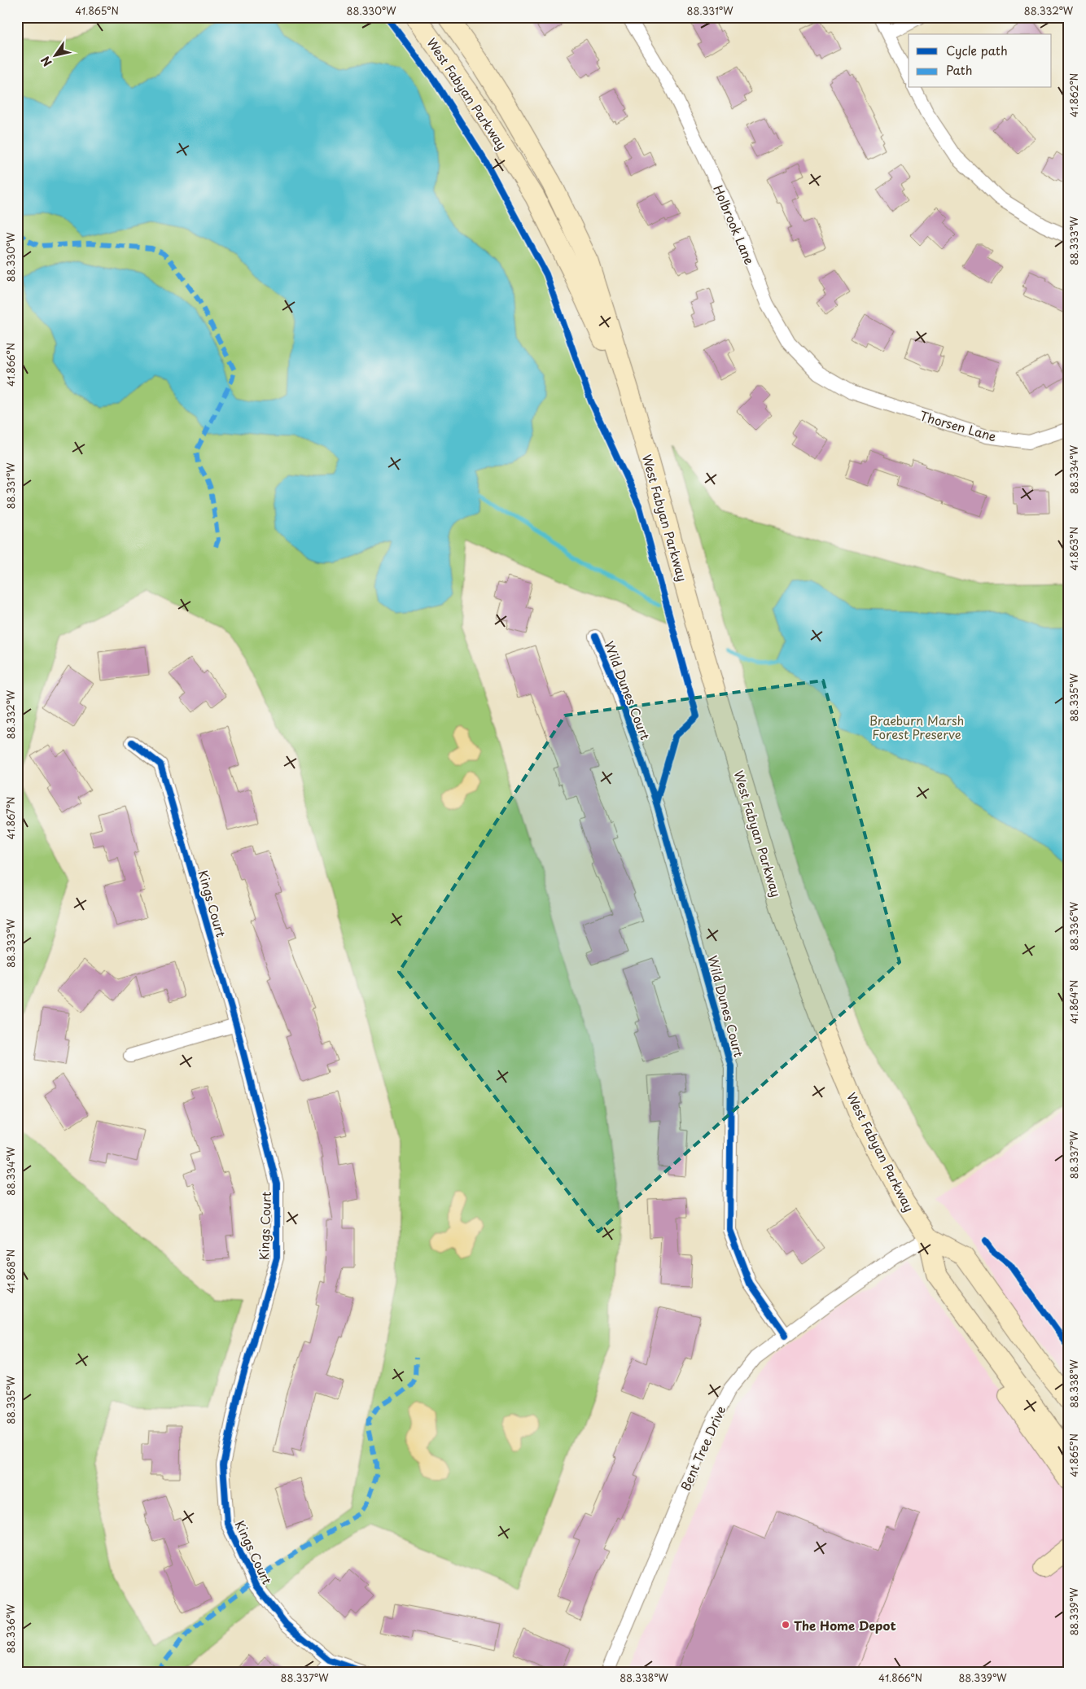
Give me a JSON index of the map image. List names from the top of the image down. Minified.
{"streets":{"main road":["West Fabyan Parkway"],"street":["Holbrook Lane","Thorsen Lane","Wild Dunes Court","Kings Court","Bent Tree Drive"]},"crossings":[["West Fabyan Parkway","Bent Tree Drive"],["Holbrook Lane","Thorsen Lane"],["Wild Dunes Court","Bent Tree Drive"]],"parks":["Braeburn Marsh Forest Preserve"],"places":["The Home Depot"],"legend":["Cycle path","Path"],"north":"bottom left","coordinates":["41.865°N","88.330°W","88.331°W","88.332°W","41.862°N","88.333°W","41.866°N","88.334°W","41.863°N","88.335°W","41.867°N","88.336°W","41.864°N","88.337°W","41.868°N","88.338°W","88.339°W"]}
